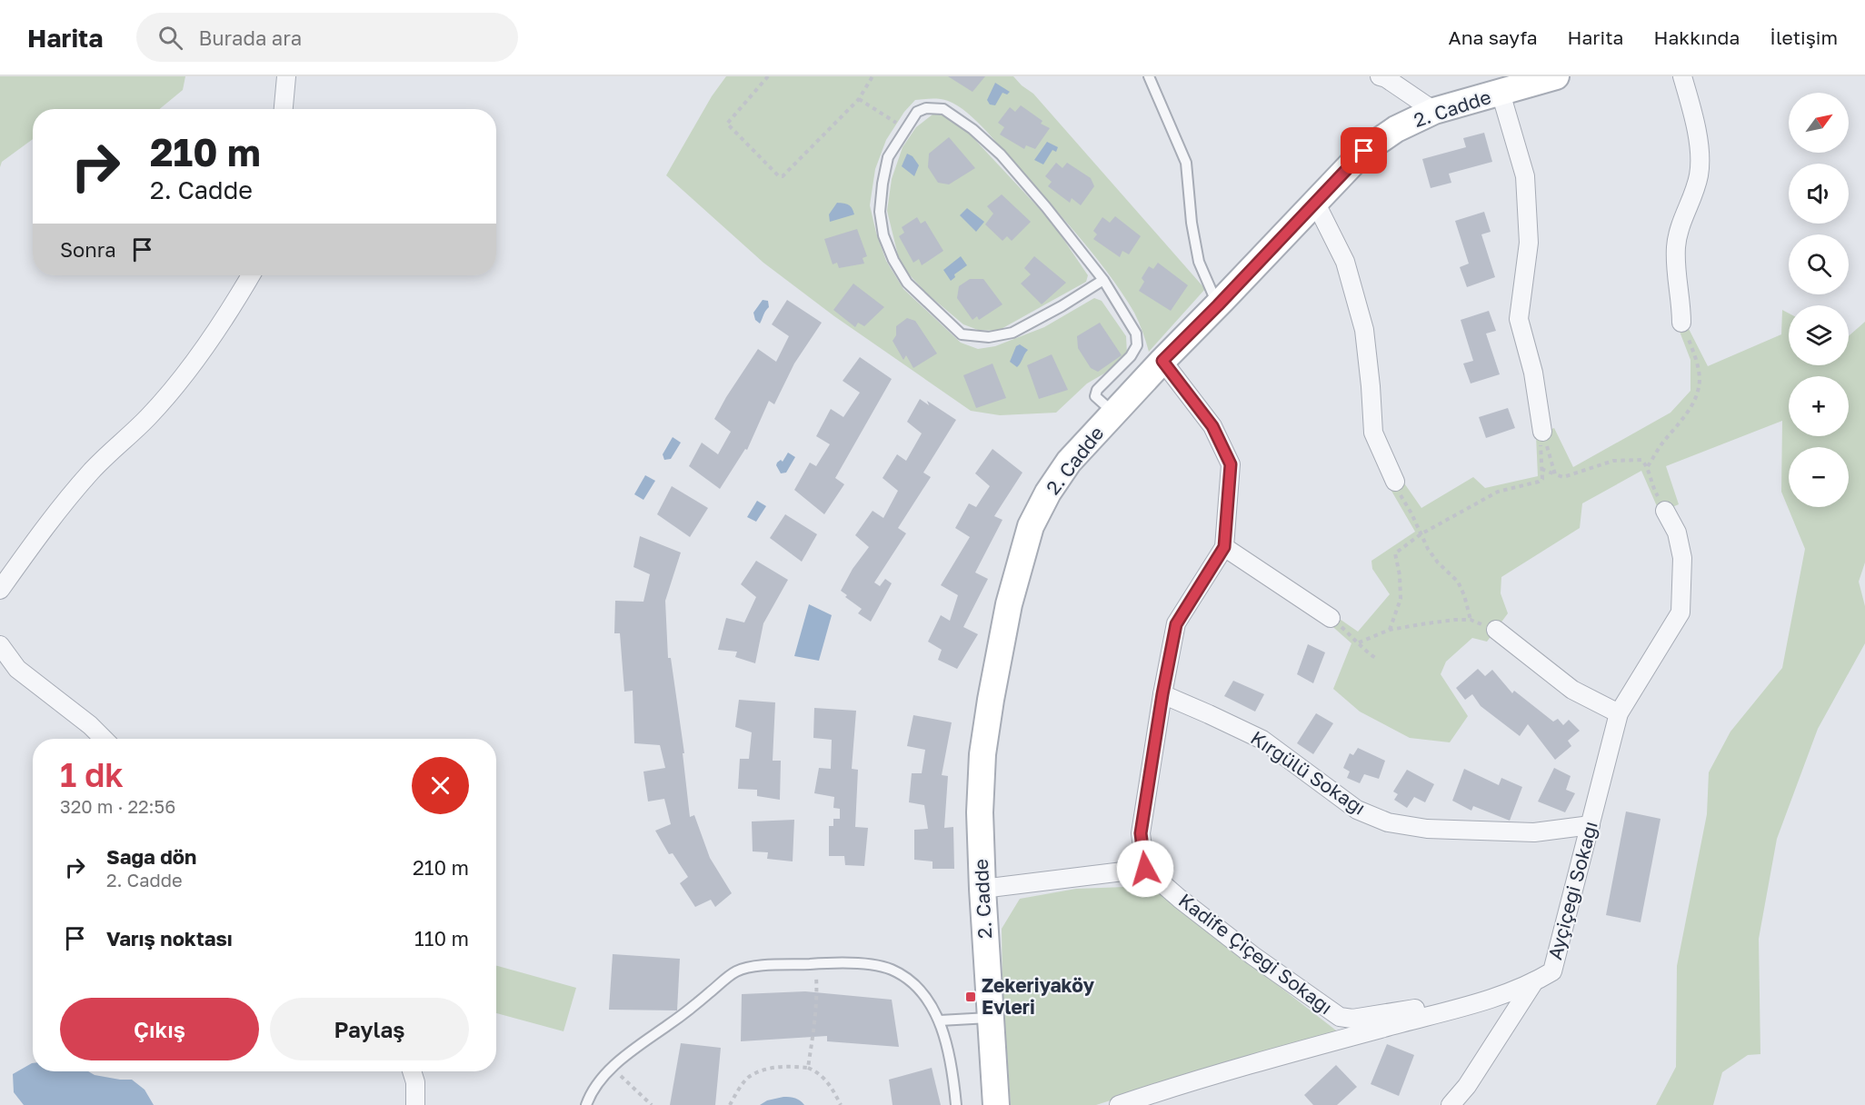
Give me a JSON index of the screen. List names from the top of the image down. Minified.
{"streets":{"street":["2. Cadde","Kırgülü Sokağı","Ayçiçeği Sokağı","Kadife Çiçeği Sokağı"]},"crossings":[["Kırgülü Sokağı","Ayçiçeği Sokağı"],["Ayçiçeği Sokağı","Kadife Çiçeği Sokağı"]],"places":{"transit":["Zekeriyaköy Evleri"]},"north":"top right","page":{"header":"Harita","search":"Burada ara","nav":["Ana sayfa","Harita","Hakkında","İletişim"],"map_buttons":["+","−"],"turn":["210 m","2. Cadde"],"then":"Sonra","heading":["1 dk","320 m · 22:56"],"list":[{"name":"Sağa dön","note":"2. Cadde","value":"210 m"},{"name":"Varış noktası","value":"110 m"}],"buttons":["Çıkış","Paylaş"]}}
